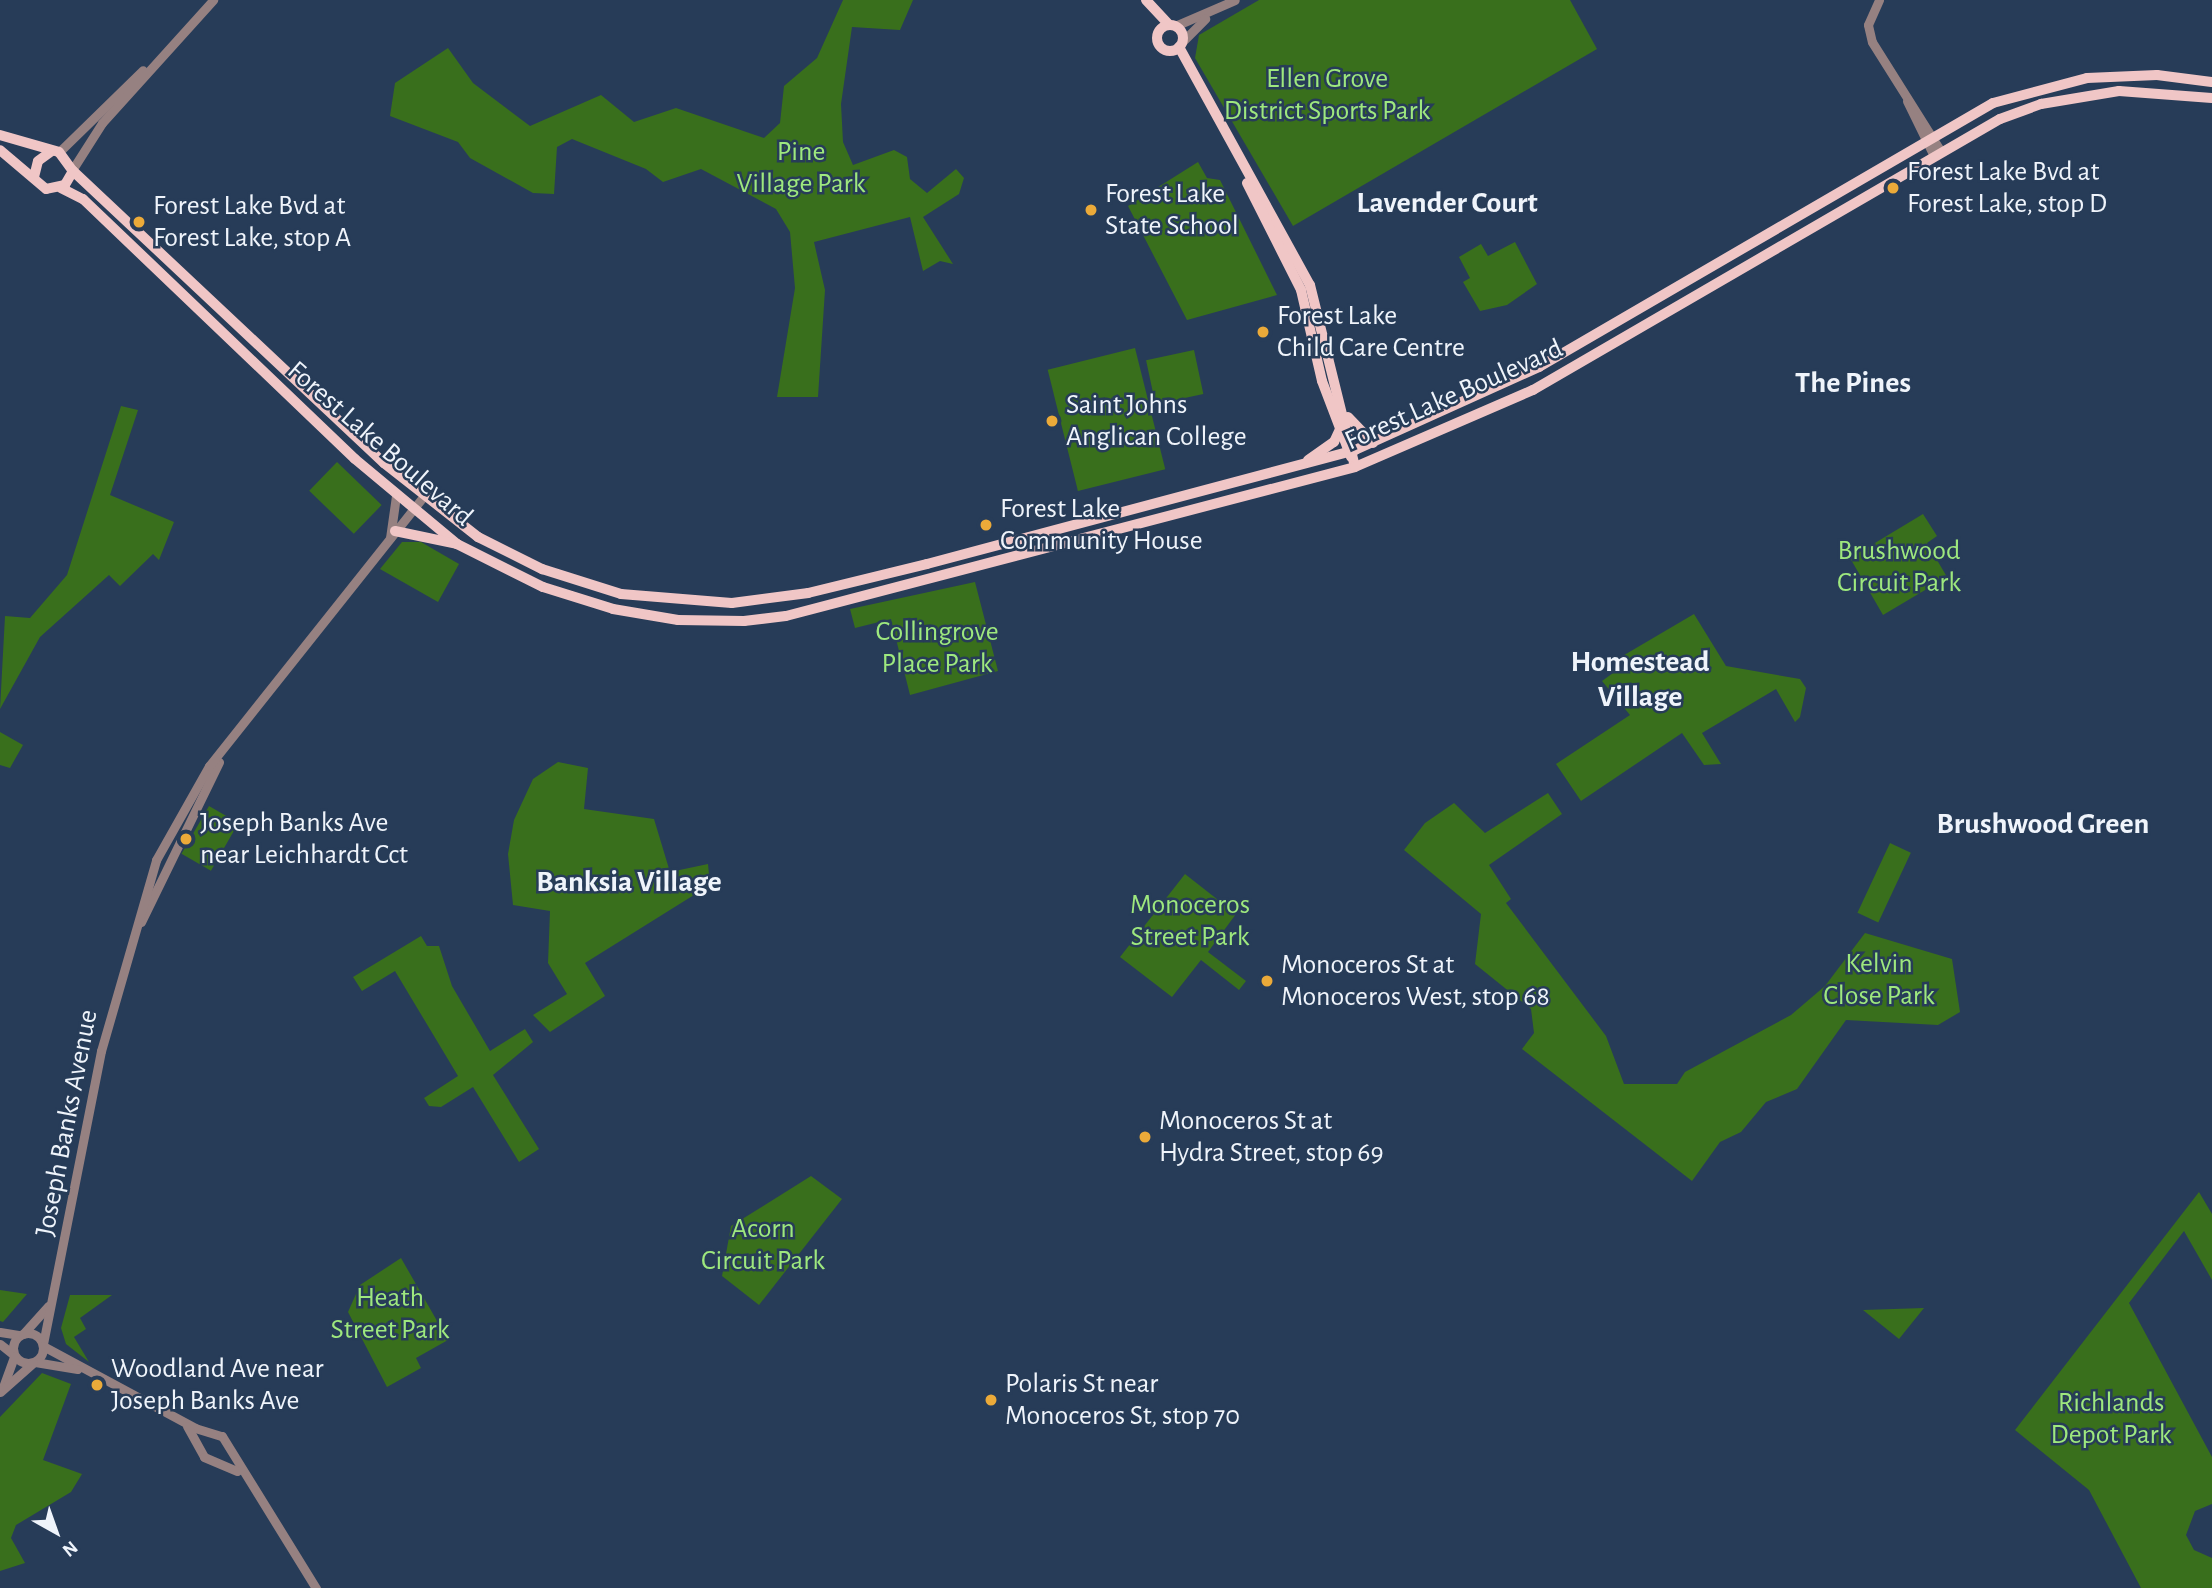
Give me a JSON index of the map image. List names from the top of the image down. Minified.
{"streets":{"main road":["Forest Lake Boulevard"],"street":["Joseph Banks Avenue"]},"crossings":[["Forest Lake Boulevard","Joseph Banks Avenue"]],"districts":["Lavender Court","The Pines","Homestead Village","Brushwood Green","Banksia Village"],"parks":["Ellen Grove District Sports Park","Pine Village Park","Brushwood Circuit Park","Collingrove Place Park","Monoceros Street Park","Kelvin Close Park","Acorn Circuit Park","Heath Street Park","Richlands Depot Park"],"places":["Forest Lake Bvd at Forest Lake, stop D","Forest Lake State School","Forest Lake Bvd at Forest Lake, stop A","Forest Lake Child Care Centre","Saint Johns Anglican College","Forest Lake Community House","Joseph Banks Ave near Leichhardt Cct","Monoceros St at Monoceros West, stop 68","Monoceros St at Hydra Street, stop 69","Woodland Ave near Joseph Banks Ave","Polaris St near Monoceros St, stop 70"],"north":"bottom right"}
